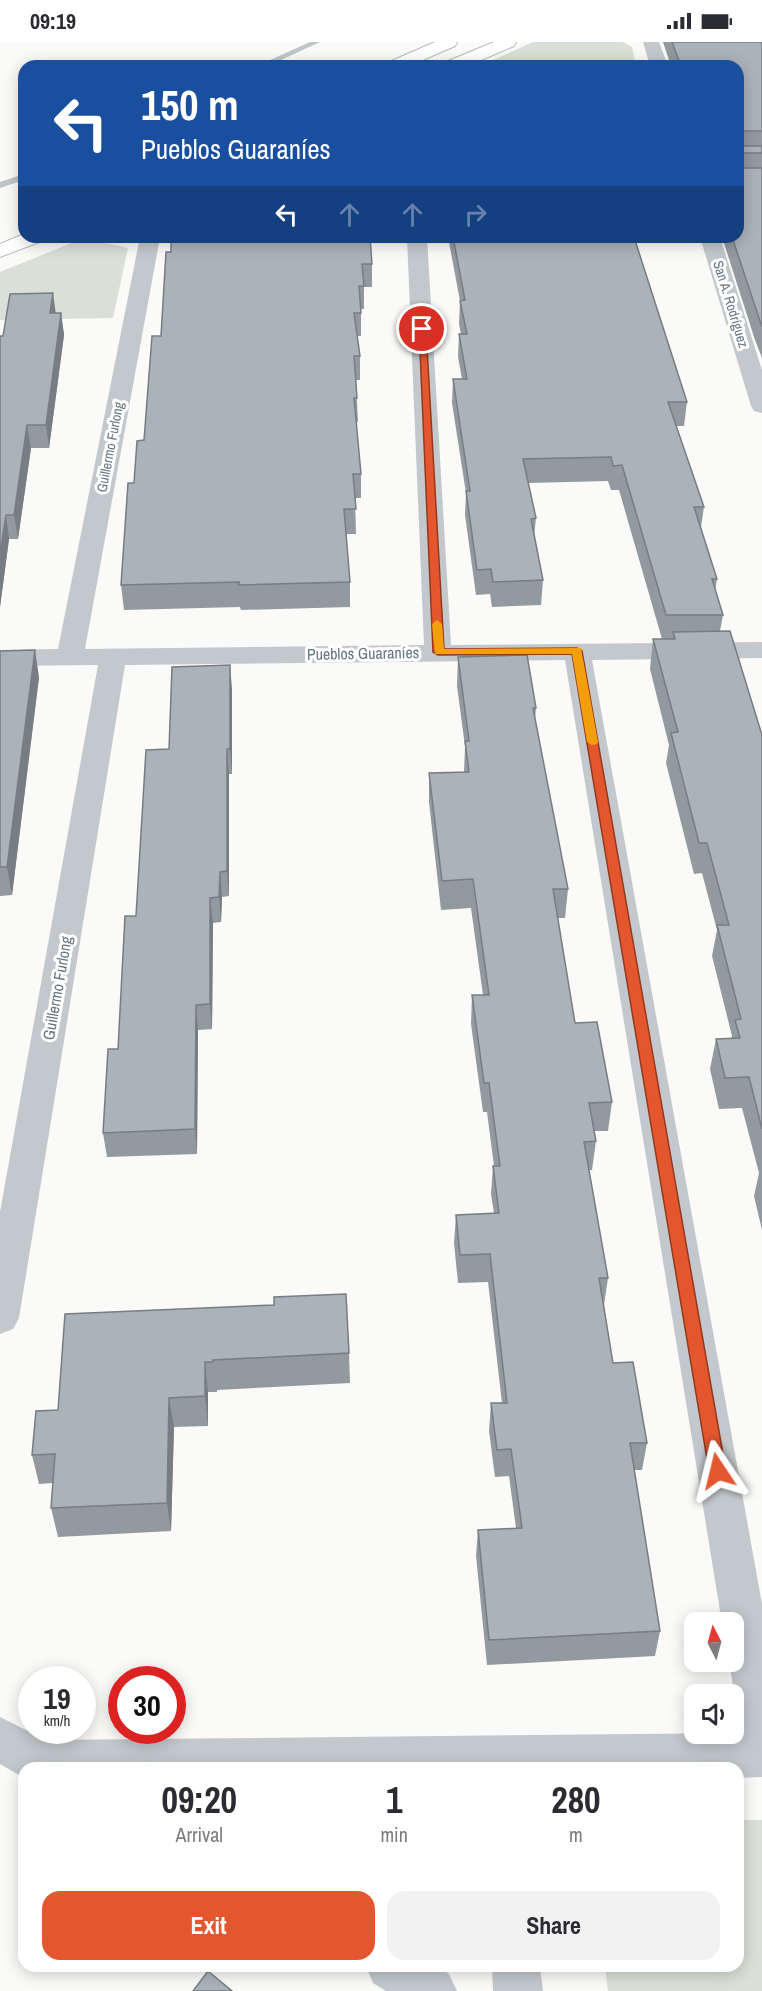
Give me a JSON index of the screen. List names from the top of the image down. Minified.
{"streets":{"street":["San A. Rodríguez","Guillermo Furlong","Pueblos Guaraníes"]},"crossings":[["Guillermo Furlong","Pueblos Guaraníes"]],"north":"top","page":{"status":"09:19","turn":["150 m","Pueblos Guaraníes"],"speed":"19 km/h","limit":"30","eta":["09:20","Arrival","1","min","280","m"],"buttons":["Exit","Share"]}}
